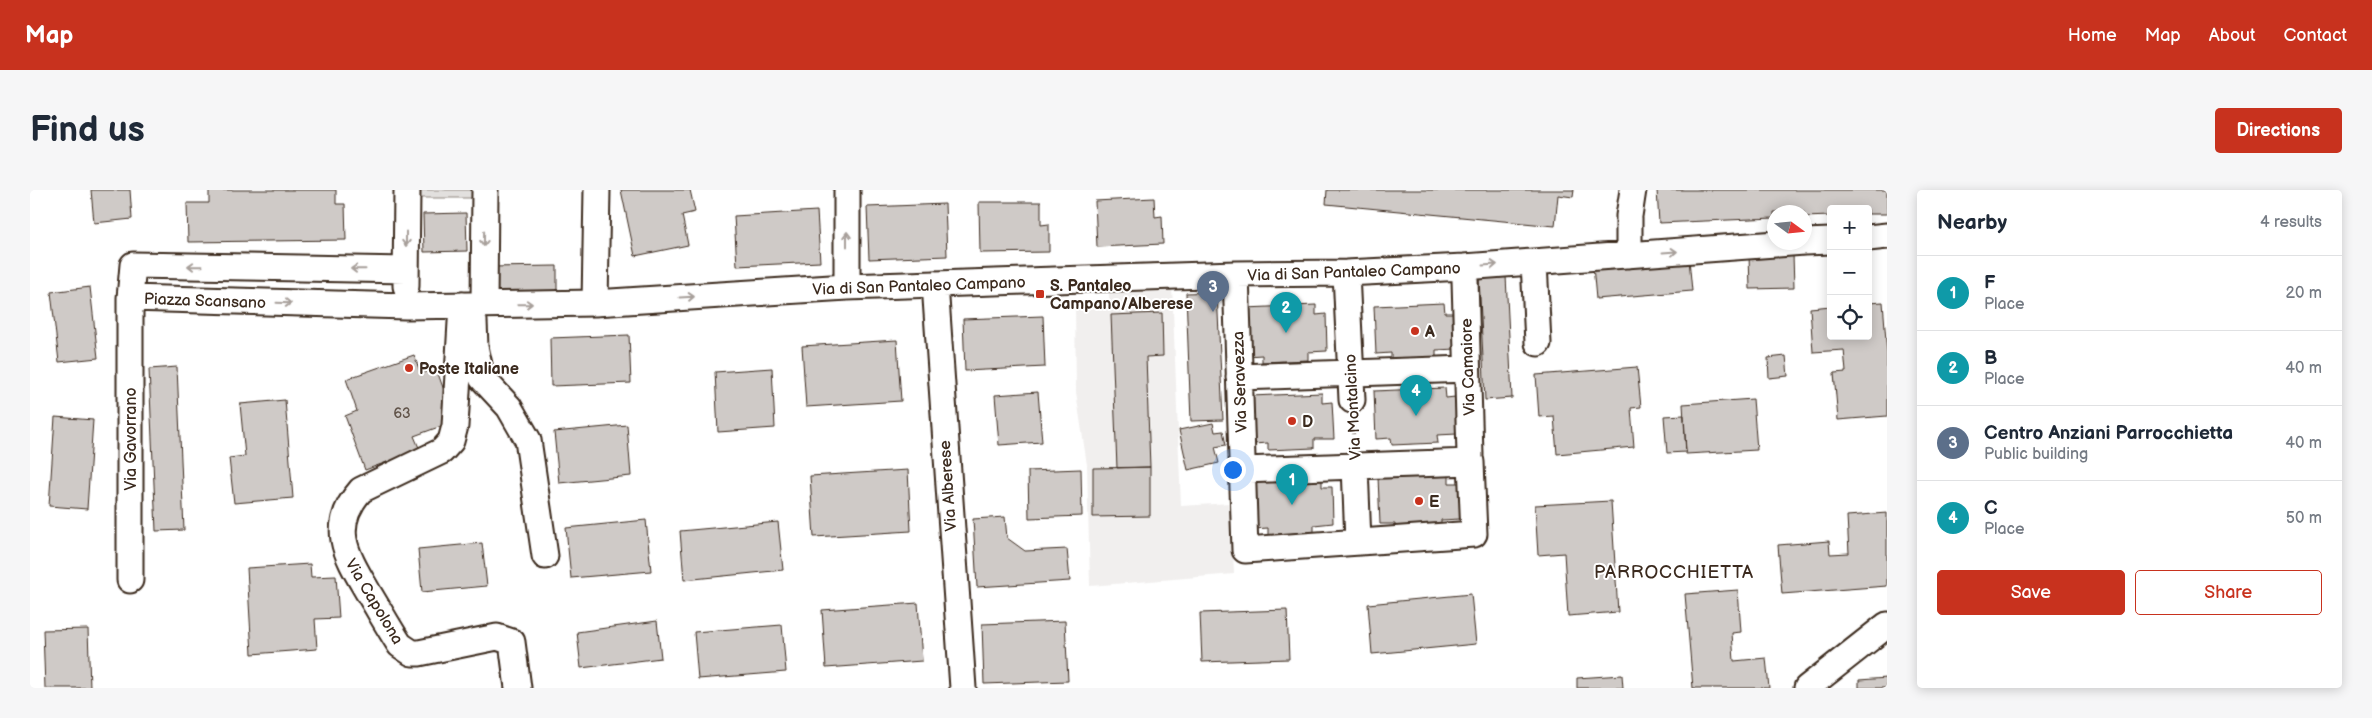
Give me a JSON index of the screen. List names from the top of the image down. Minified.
{"streets":{"street":["Via di San Pantaleo Campano","Piazza Scansano","Via Camaiore","Via Seravezza","Via Montalcino","Via Gavorrano","Via Alberese","Via Capolona"]},"crossings":[["Via di San Pantaleo Campano","Piazza Scansano"],["Via di San Pantaleo Campano","Via Seravezza"],["Via di San Pantaleo Campano","Via Montalcino"],["Via di San Pantaleo Campano","Via Alberese"],["Via di San Pantaleo Campano","Via Capolona"],["Piazza Scansano","Via Gavorrano"],["Via Camaiore","Via Seravezza"],["Via Camaiore","Via Montalcino"],["Via Seravezza","Via Montalcino"]],"districts":["PARROCCHIETTA"],"places":{"transit":["S. Pantaleo Campano/Alberese"],"other":["A","Poste Italiane","D","E"]},"house_numbers":["63"],"north":"right","page":{"header":"Map","nav":["Home","Map","About","Contact"],"buttons":["Directions",["Save","Share"]],"title":"Find us","heading":["Nearby","4 results"],"map_buttons":["+","−"],"list":[{"mark":"1","name":"F","note":"Place","value":"20 m"},{"mark":"2","name":"B","note":"Place","value":"40 m"},{"mark":"3","name":"Centro Anziani Parrocchietta","note":"Public building","value":"40 m"},{"mark":"4","name":"C","note":"Place","value":"50 m"}],"pins":["3","2","4","1"]}}
